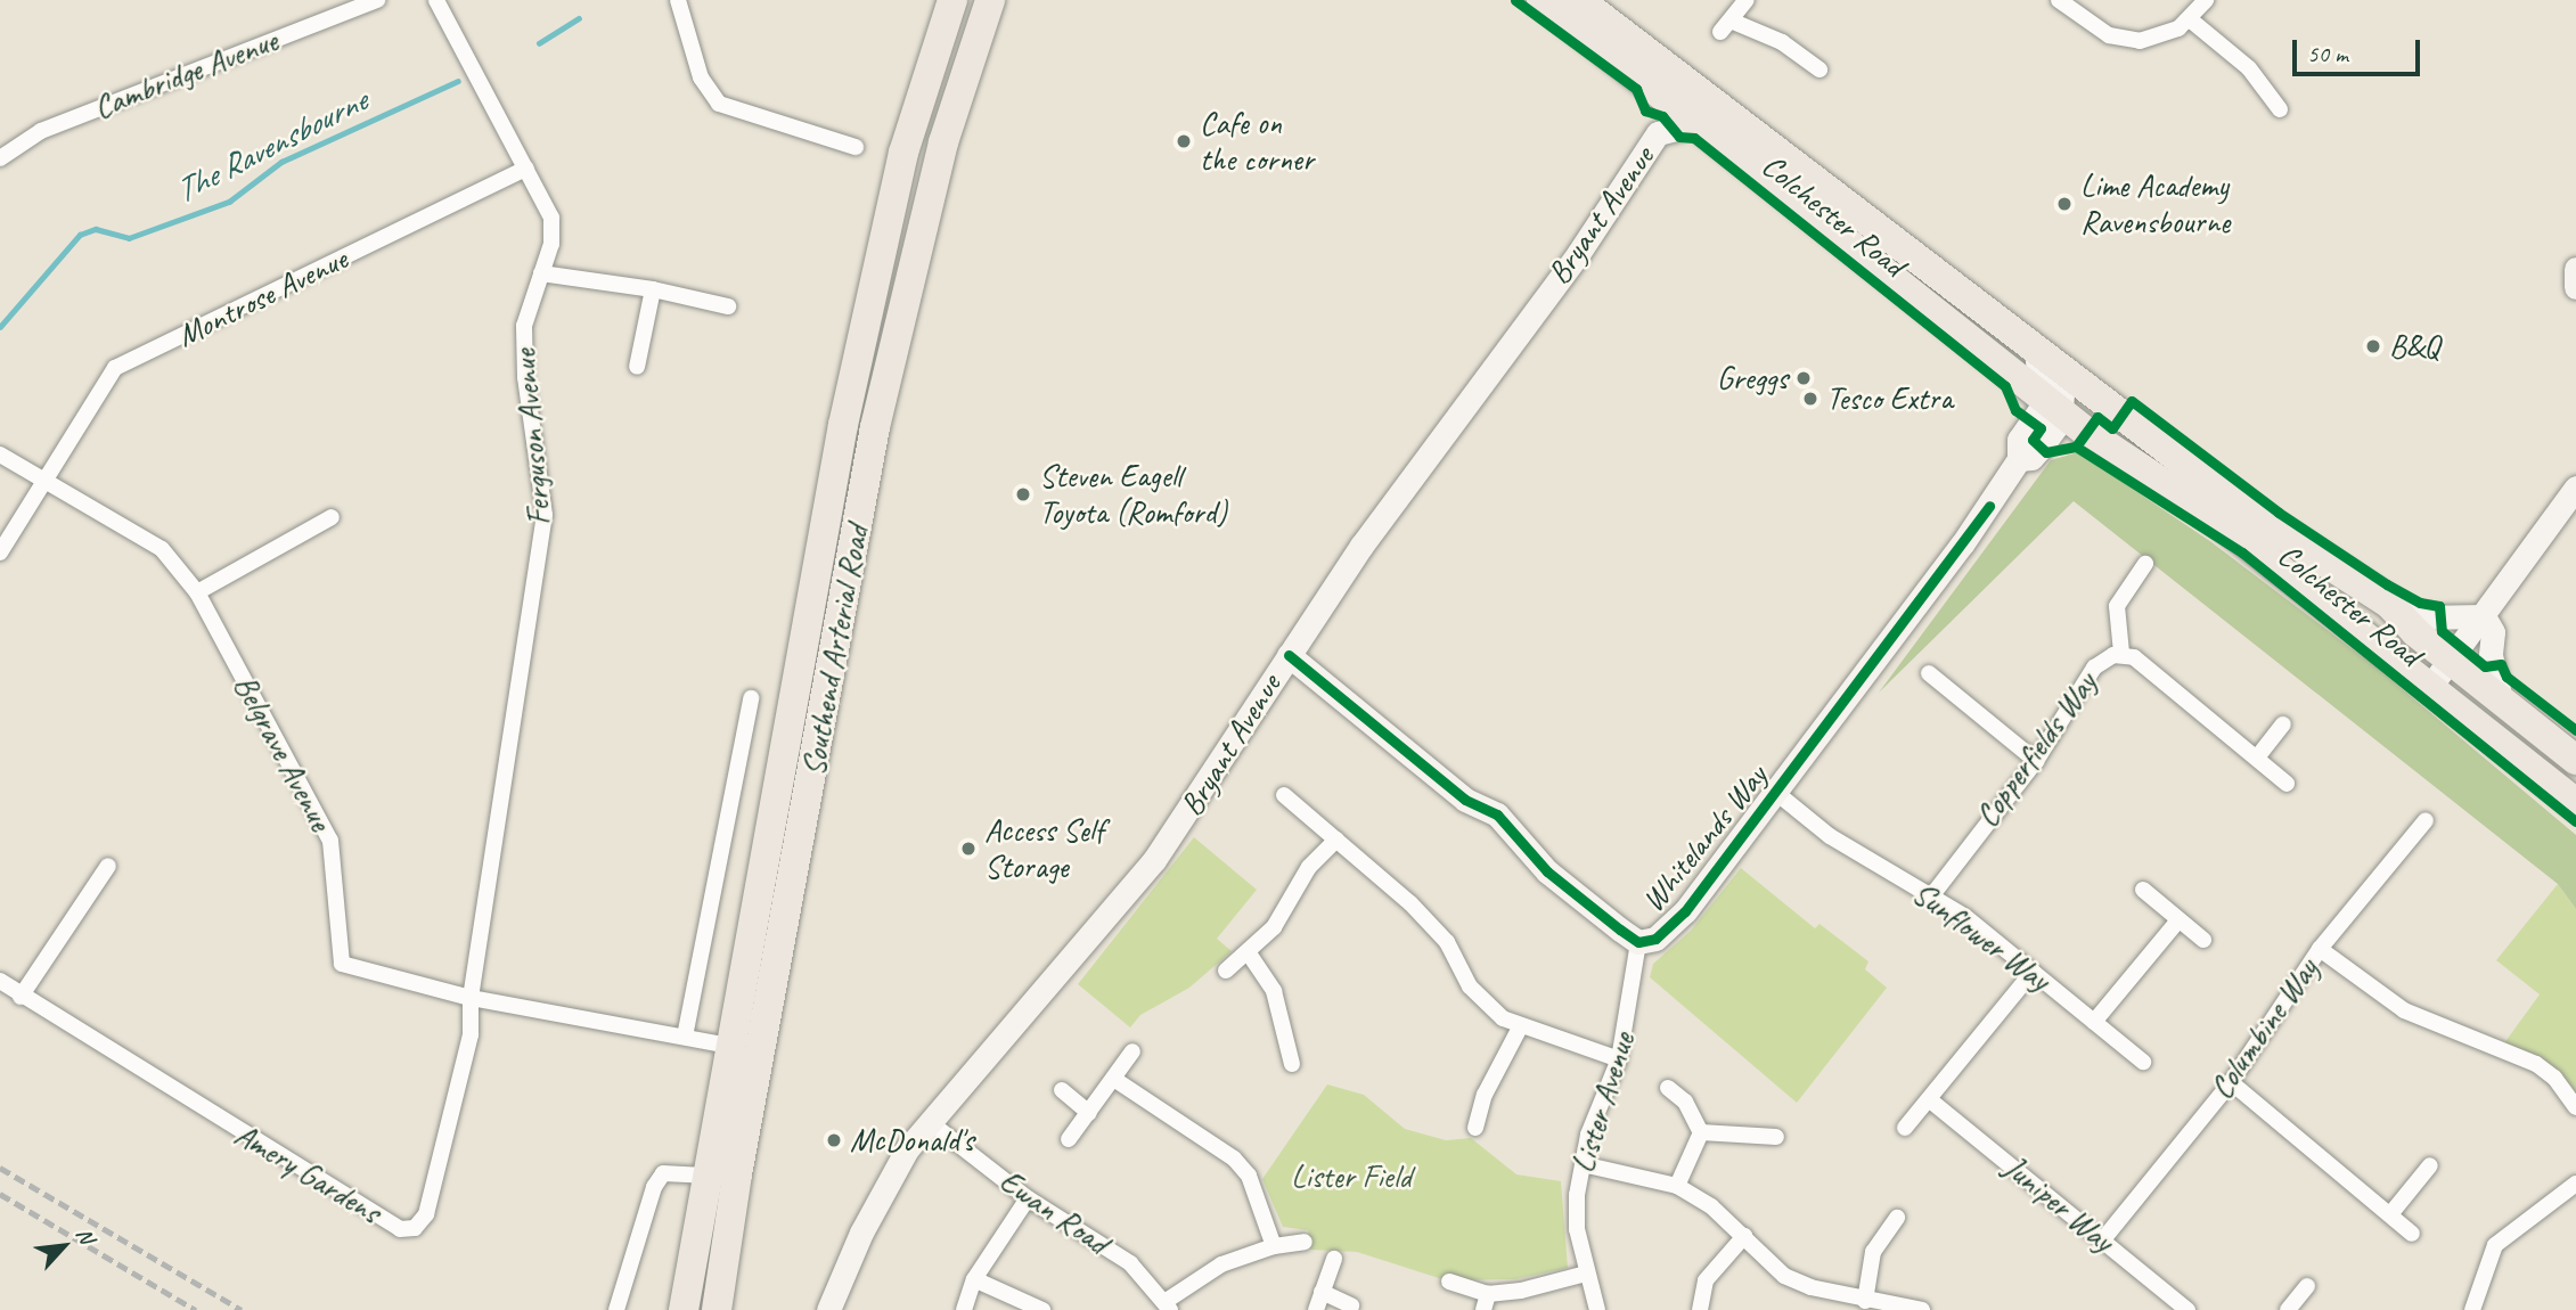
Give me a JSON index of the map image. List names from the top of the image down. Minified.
{"streets":{"highway":["Colchester Road","Southend Arterial Road"],"street":["Cambridge Avenue","Bryant Avenue","Montrose Avenue","Ferguson Avenue","Copperfields Way","Belgrave Avenue","Whitelands Way","Sunflower Way","Columbine Way","Lister Avenue","Amery Gardens","Juniper Way","Ewan Road"]},"crossings":[["Bryant Avenue","Colchester Road"],["Bryant Avenue","Whitelands Way"],["Bryant Avenue","Ewan Road"],["Colchester Road","Whitelands Way"],["Montrose Avenue","Ferguson Avenue"],["Montrose Avenue","Belgrave Avenue"],["Ferguson Avenue","Belgrave Avenue"],["Ferguson Avenue","Amery Gardens"],["Southend Arterial Road","Belgrave Avenue"],["Copperfields Way","Sunflower Way"],["Belgrave Avenue","Amery Gardens"],["Whitelands Way","Sunflower Way"],["Whitelands Way","Lister Avenue"],["Columbine Way","Juniper Way"]],"water":["The Ravensbourne"],"parks":["Lister Field"],"places":["Cafe on the corner","Lime Academy Ravensbourne","B&Q","Greggs","Tesco Extra","Steven Eagell Toyota (Romford)","Access Self Storage","McDonald's"],"scale_bar":"50 m","north":"top right"}
